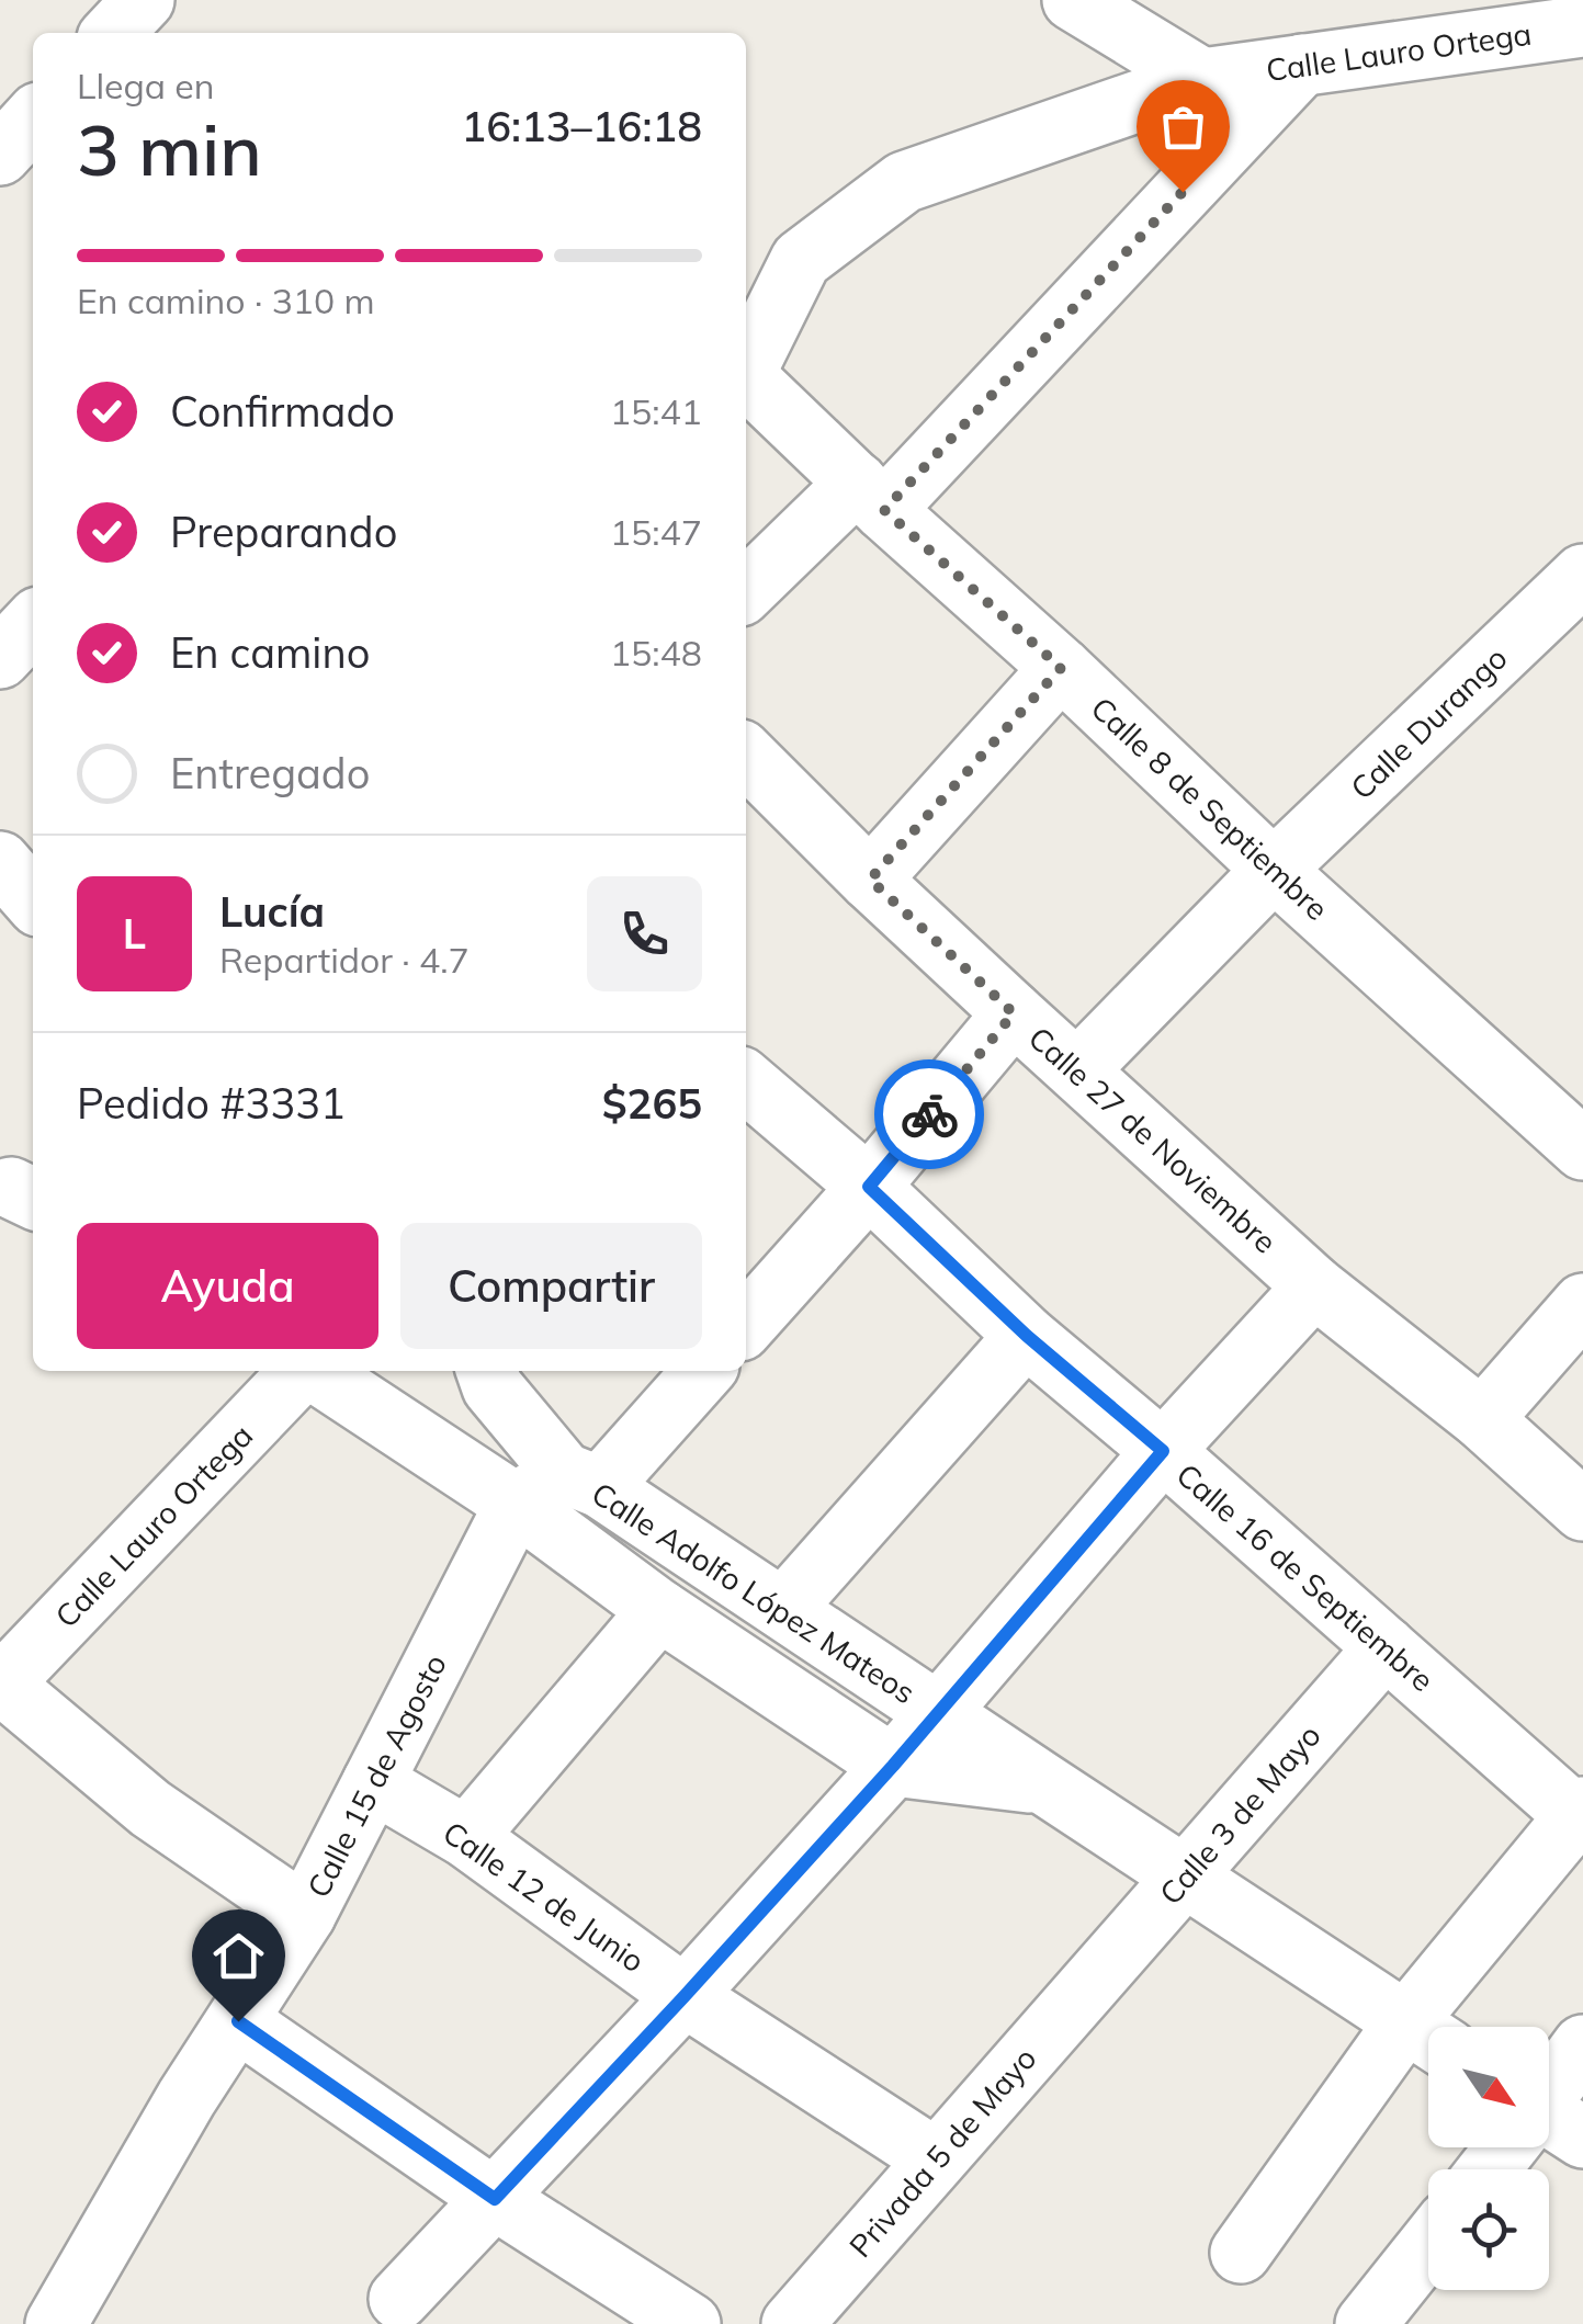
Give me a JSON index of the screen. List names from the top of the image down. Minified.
{"streets":{"street":["Calle Lauro Ortega","Calle Durango","Calle 8 de Septiembre","Calle 27 de Noviembre","Calle 16 de Septiembre","Calle Adolfo López Mateos","Calle 15 de Agosto","Calle 3 de Mayo","Calle 12 de Junio","Privada 5 de Mayo"]},"crossings":[["Calle Durango","Calle 8 de Septiembre"],["Calle Durango","Calle 27 de Noviembre"],["Calle 16 de Septiembre","Calle 3 de Mayo"],["Calle Adolfo López Mateos","Calle 15 de Agosto"],["Calle Adolfo López Mateos","Calle 3 de Mayo"],["Calle 15 de Agosto","Calle 12 de Junio"],["Calle 3 de Mayo","Privada 5 de Mayo"],["Calle 12 de Junio","Privada 5 de Mayo"]],"north":"bottom right","page":{"heading":["3 min","Llega en","16:13–16:18"],"panel":["Lucía","Repartidor · 4.7","Pedido #3331","$265"],"bar":"En camino · 310 m","list":[["Confirmado","15:41"],["Preparando","15:47"],["En camino","15:48"],"Entregado"],"round":"L","buttons":["Ayuda","Compartir"]}}
